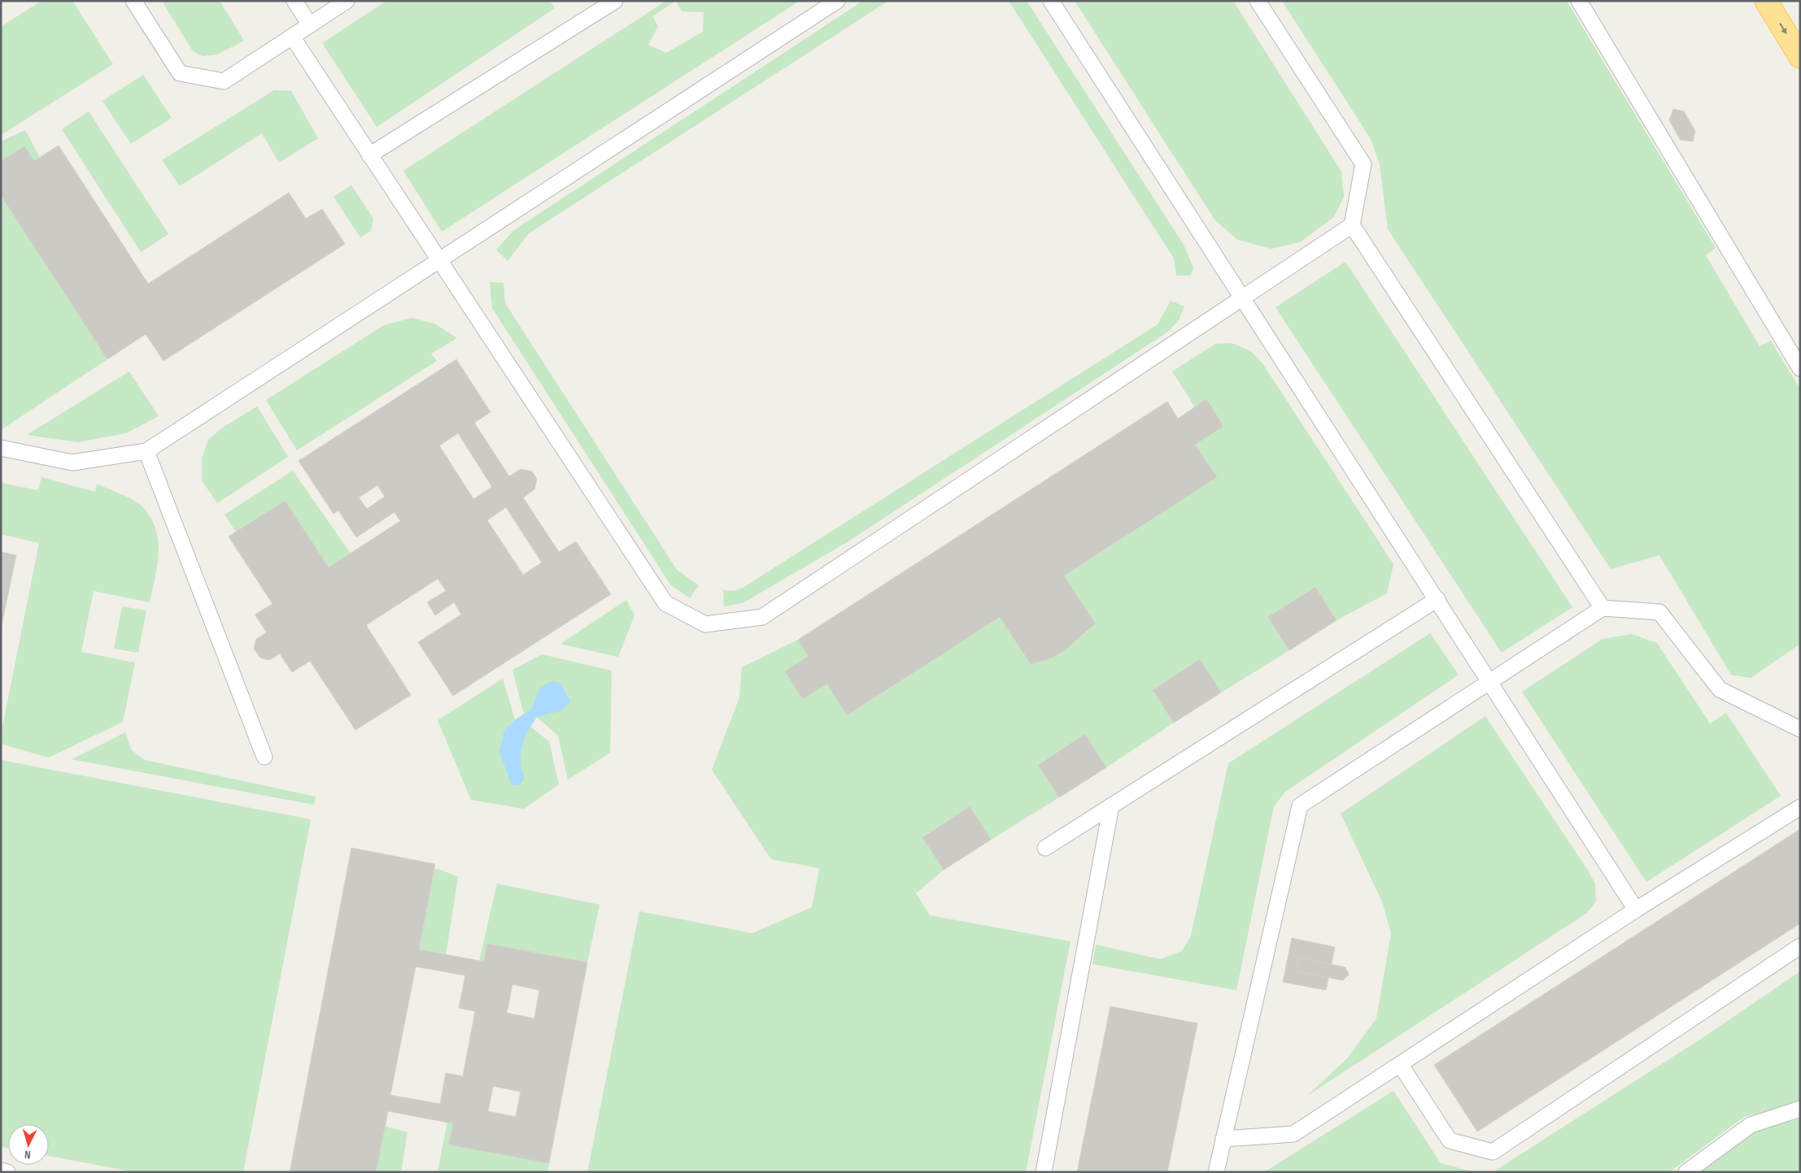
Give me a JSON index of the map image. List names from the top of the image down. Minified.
{"north":"bottom"}
